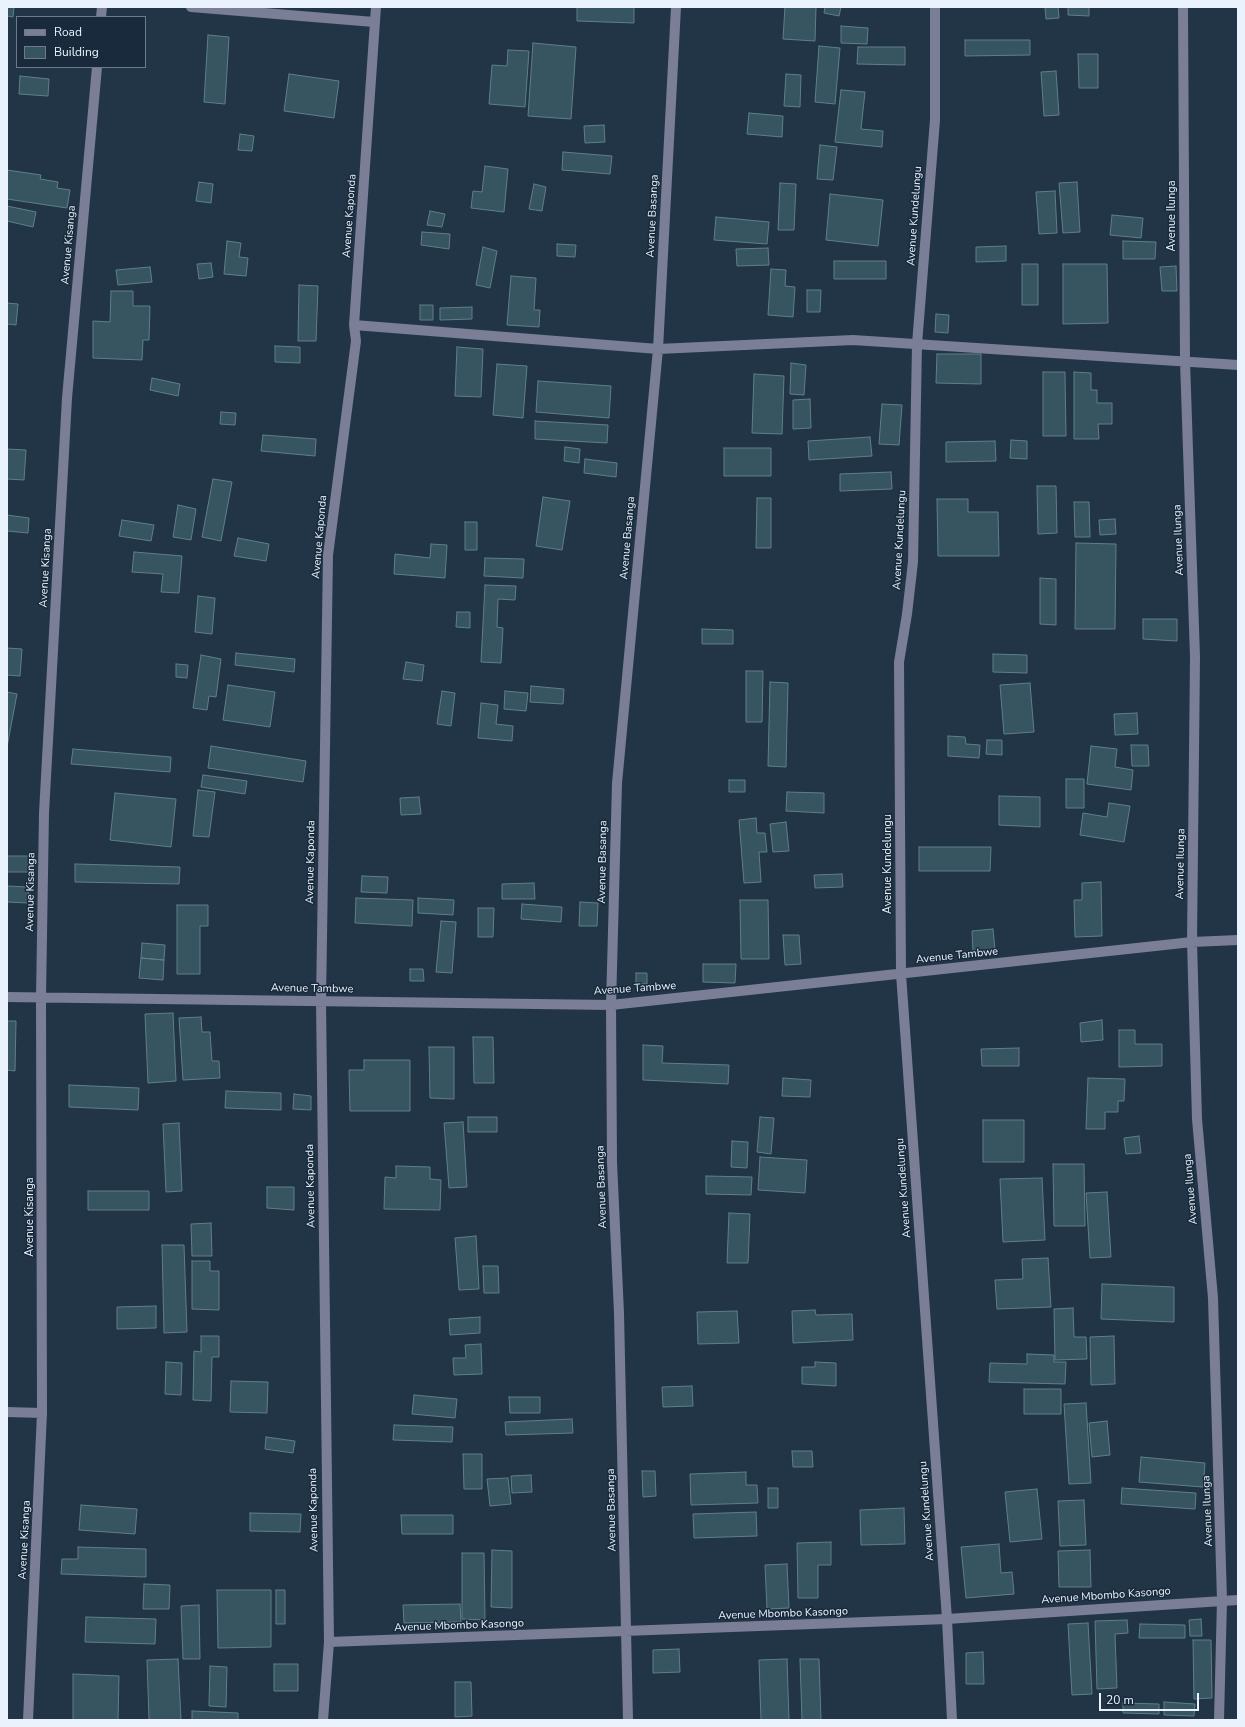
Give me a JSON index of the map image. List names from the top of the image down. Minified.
{"streets":{"street":["Avenue Kaponda","Avenue Basanga","Avenue Kundelungu","Avenue Ilunga","Avenue Kisanga","Avenue Tambwe","Avenue Mbombo Kasongo"]},"crossings":[["Avenue Kaponda","Avenue Tambwe"],["Avenue Kaponda","Avenue Mbombo Kasongo"],["Avenue Basanga","Avenue Tambwe"],["Avenue Basanga","Avenue Mbombo Kasongo"],["Avenue Kundelungu","Avenue Tambwe"],["Avenue Kundelungu","Avenue Mbombo Kasongo"],["Avenue Ilunga","Avenue Tambwe"],["Avenue Ilunga","Avenue Mbombo Kasongo"],["Avenue Kisanga","Avenue Tambwe"]],"legend":["Road","Building"],"scale_bar":"20 m"}
